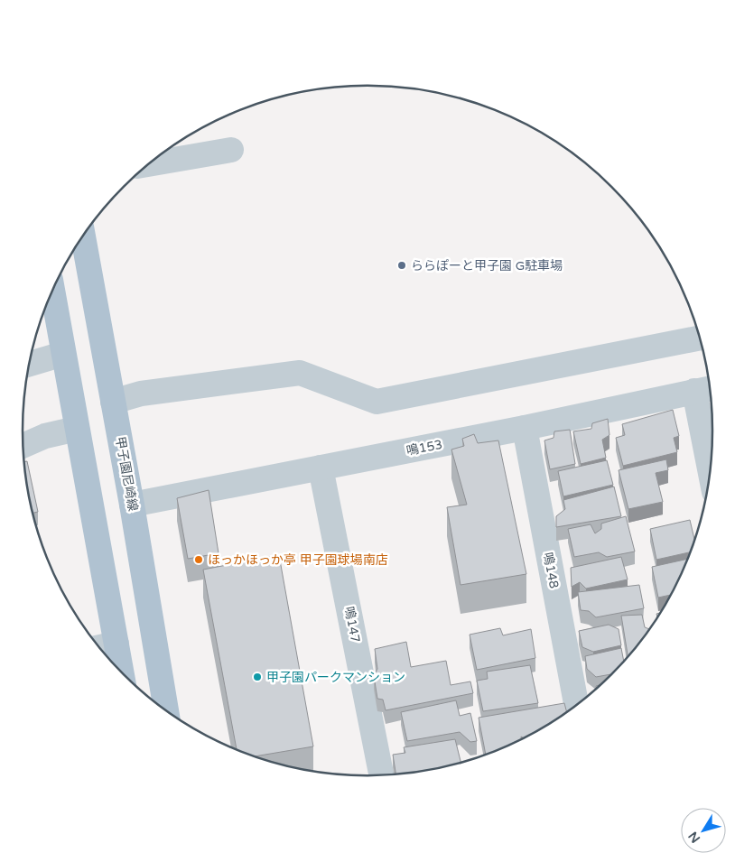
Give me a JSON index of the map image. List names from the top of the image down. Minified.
{"streets":{"main road":["甲子園尼崎線"],"street":["鳴153","鳴148","鳴147"]},"crossings":[["鳴153","甲子園尼崎線"],["鳴153","鳴148"],["鳴153","鳴147"]],"places":["ららぽーと甲子園 G駐車場","ほっかほっか亭 甲子園球場南店","甲子園パークマンション"],"north":"bottom left"}
